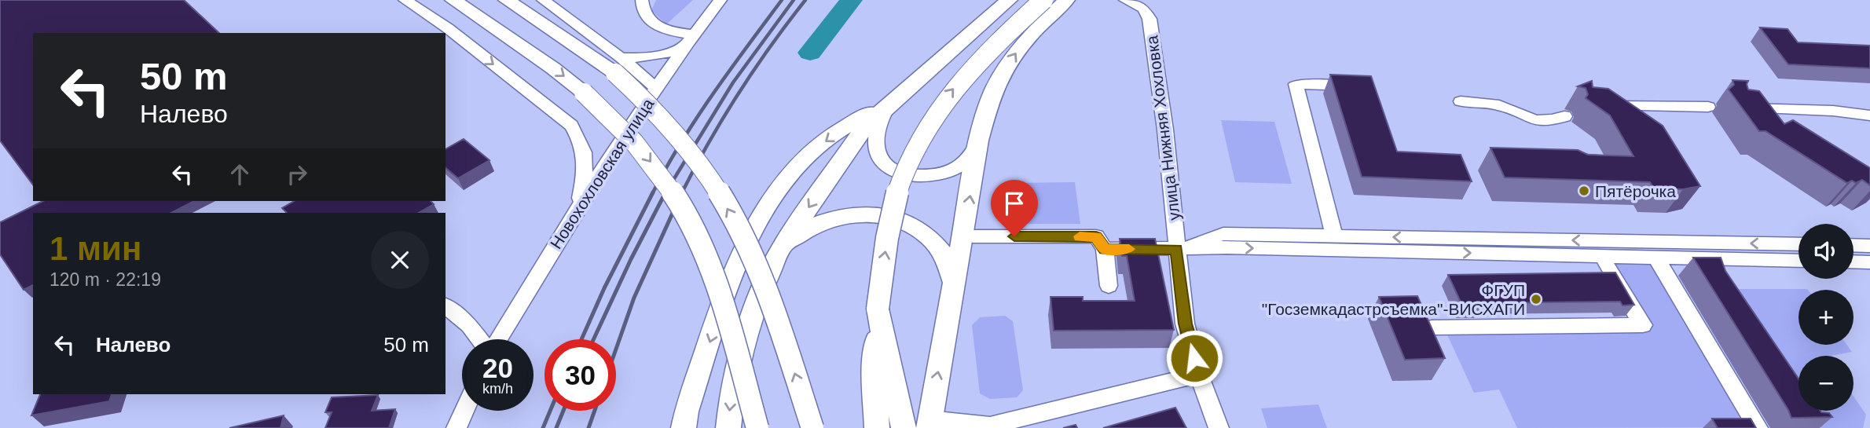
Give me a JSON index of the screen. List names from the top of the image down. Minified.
{"streets":{"street":["улица Нижняя Хохловка","Новохохловская улица"]},"places":["Пятёрочка","ФГУП \"Госземкадастрсъемка\"-ВИСХАГИ"],"page":{"turn":["50 m","Налево"],"heading":["1 мин","120 m · 22:19"],"map_buttons":["+","−"],"list":[{"name":"Налево","value":"50 m"}],"speed":"20 km/h","limit":"30"}}
